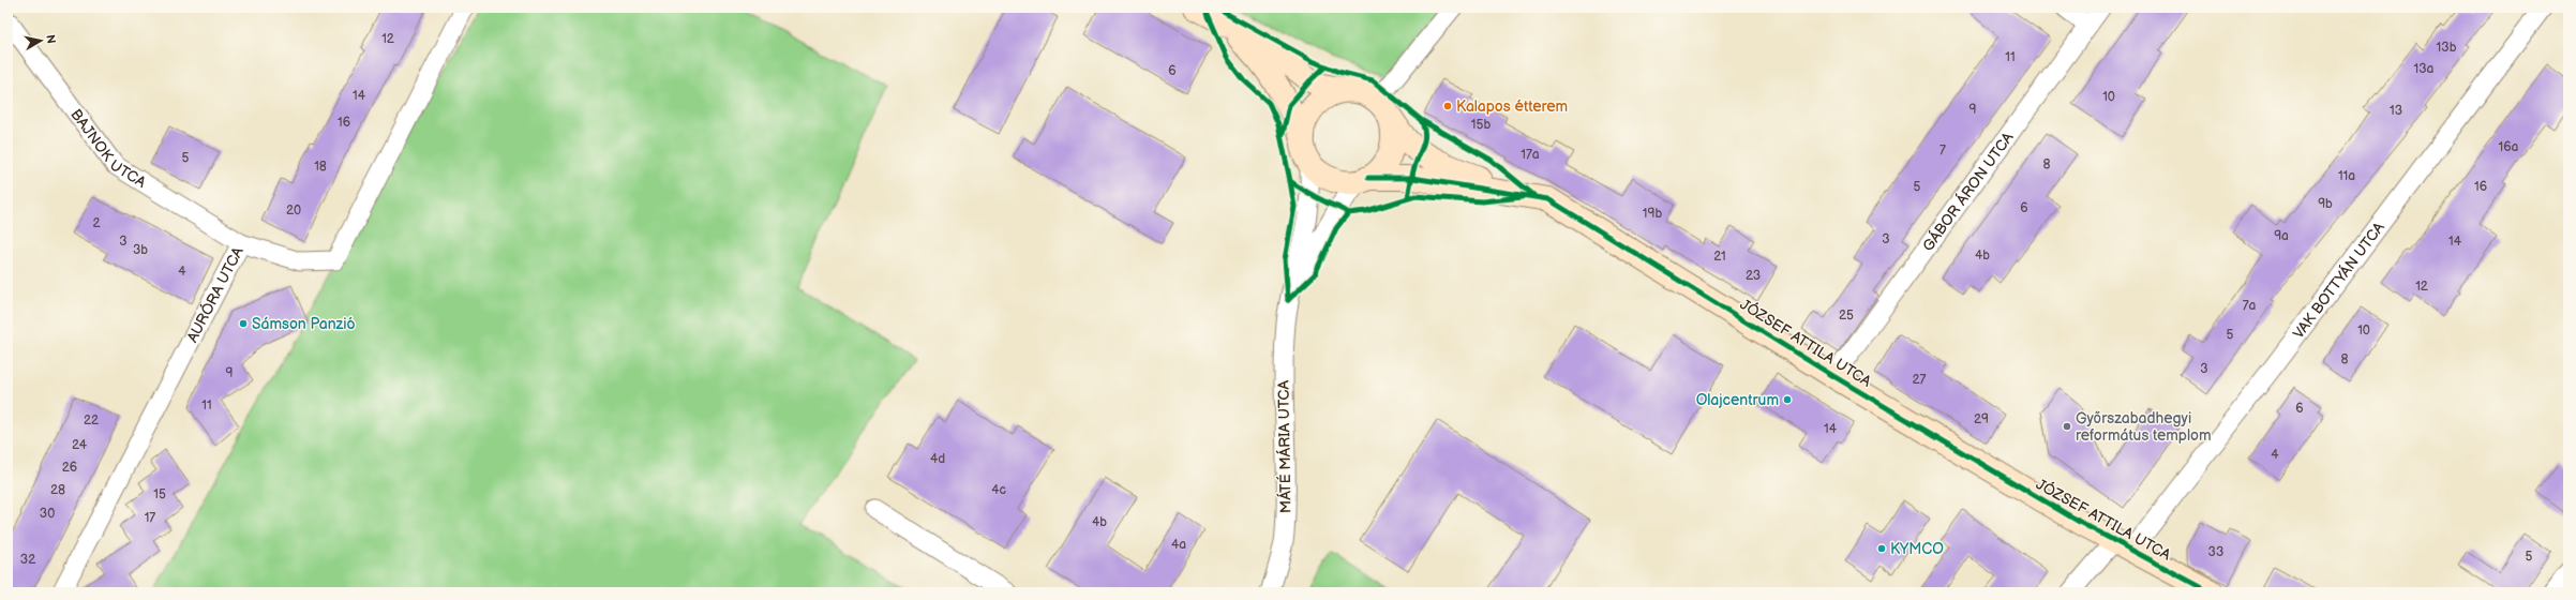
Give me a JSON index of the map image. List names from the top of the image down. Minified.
{"streets":{"street":["BAJNOK UTCA","GÁBOR ÁRON UTCA","VAK BOTTYÁN UTCA","AURÓRA UTCA","JÓZSEF ATTILA UTCA","MÁTÉ MÁRIA UTCA"]},"crossings":[["BAJNOK UTCA","AURÓRA UTCA"],["GÁBOR ÁRON UTCA","JÓZSEF ATTILA UTCA"],["VAK BOTTYÁN UTCA","JÓZSEF ATTILA UTCA"],["JÓZSEF ATTILA UTCA","MÁTÉ MÁRIA UTCA"]],"places":["Kalapos étterem","Sámson Panzió","Olajcentrum","Győrszabadhegyi református templom","KYMCO"],"house_numbers":["12","13b","11","13a","6","14","10","9","13","16","15b","16a","7","17a","5","8","18","11a","5","16","9b","6","20","19b","2","9a","3","3","14","3b","4b","21","4","23","12","7a","25","10","5","8","3","9","27","11","6","29","22","14","24","4","4d","26","28","4c","15","30","17","4b","4a","33","5","32"],"north":"right"}
